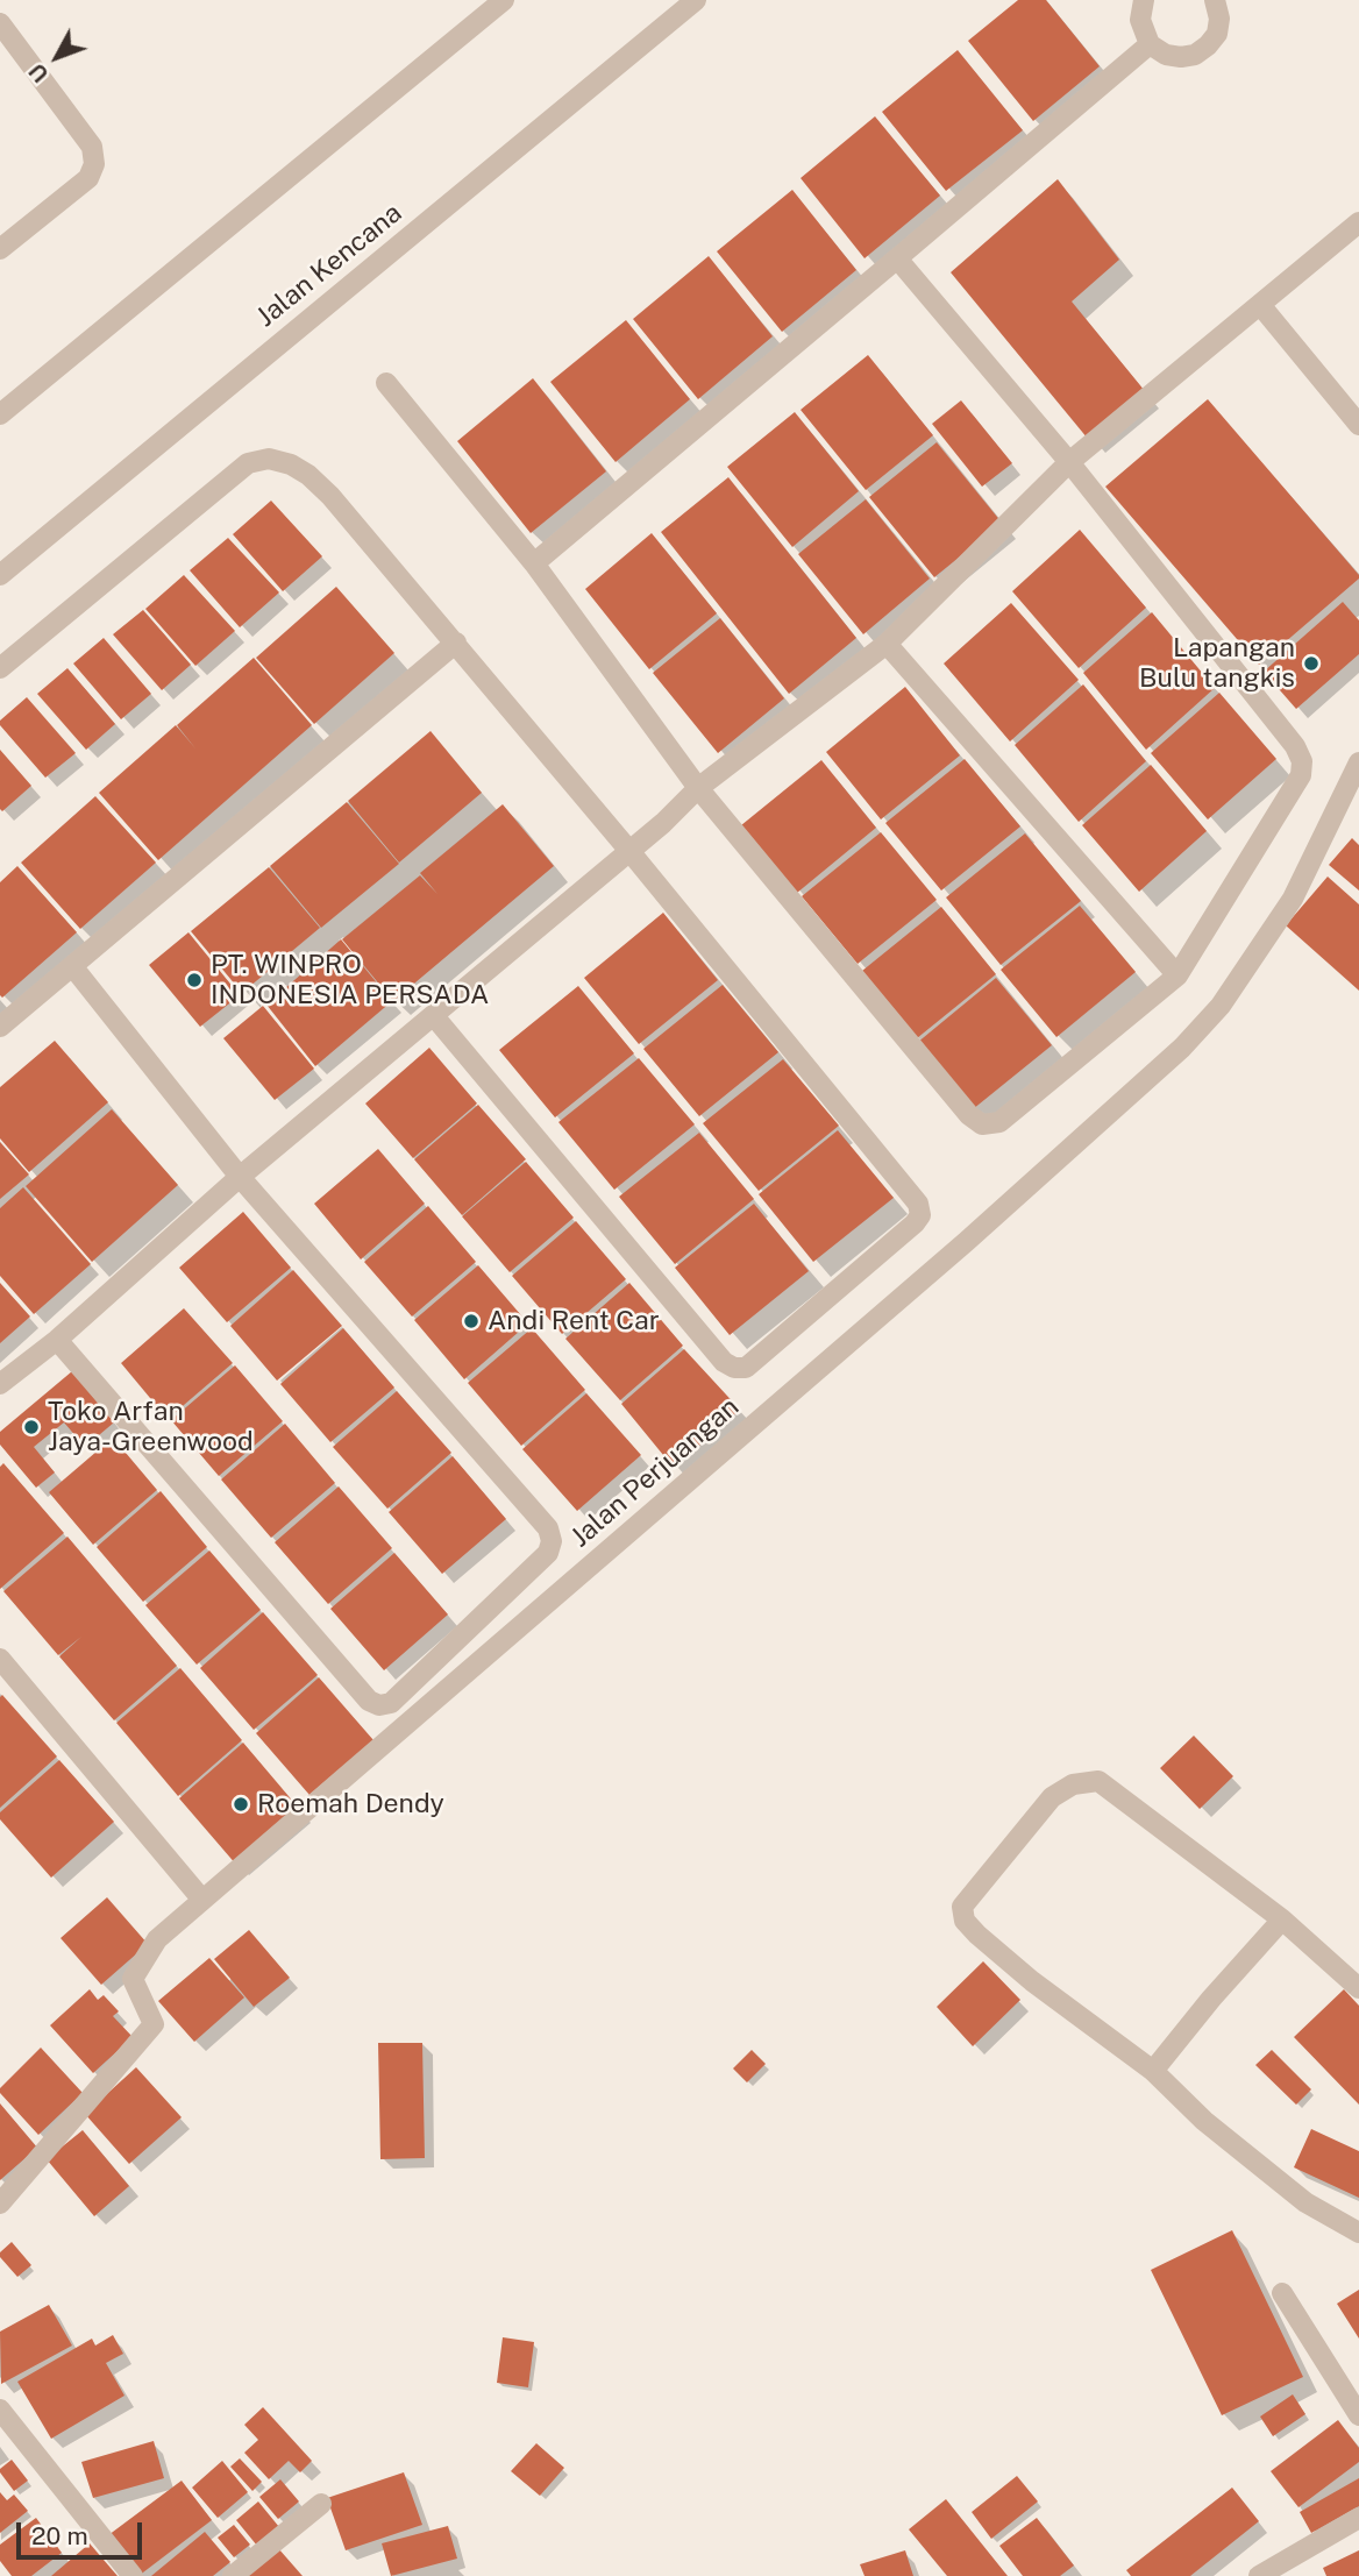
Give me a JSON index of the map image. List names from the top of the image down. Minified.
{"streets":{"street":["Jalan Kencana","Jalan Perjuangan"]},"places":["Lapangan Bulu tangkis","PT. WINPRO INDONESIA PERSADA","Andi Rent Car","Toko Arfan Jaya-Greenwood","Roemah Dendy"],"scale_bar":"20 m","north":"bottom left"}
